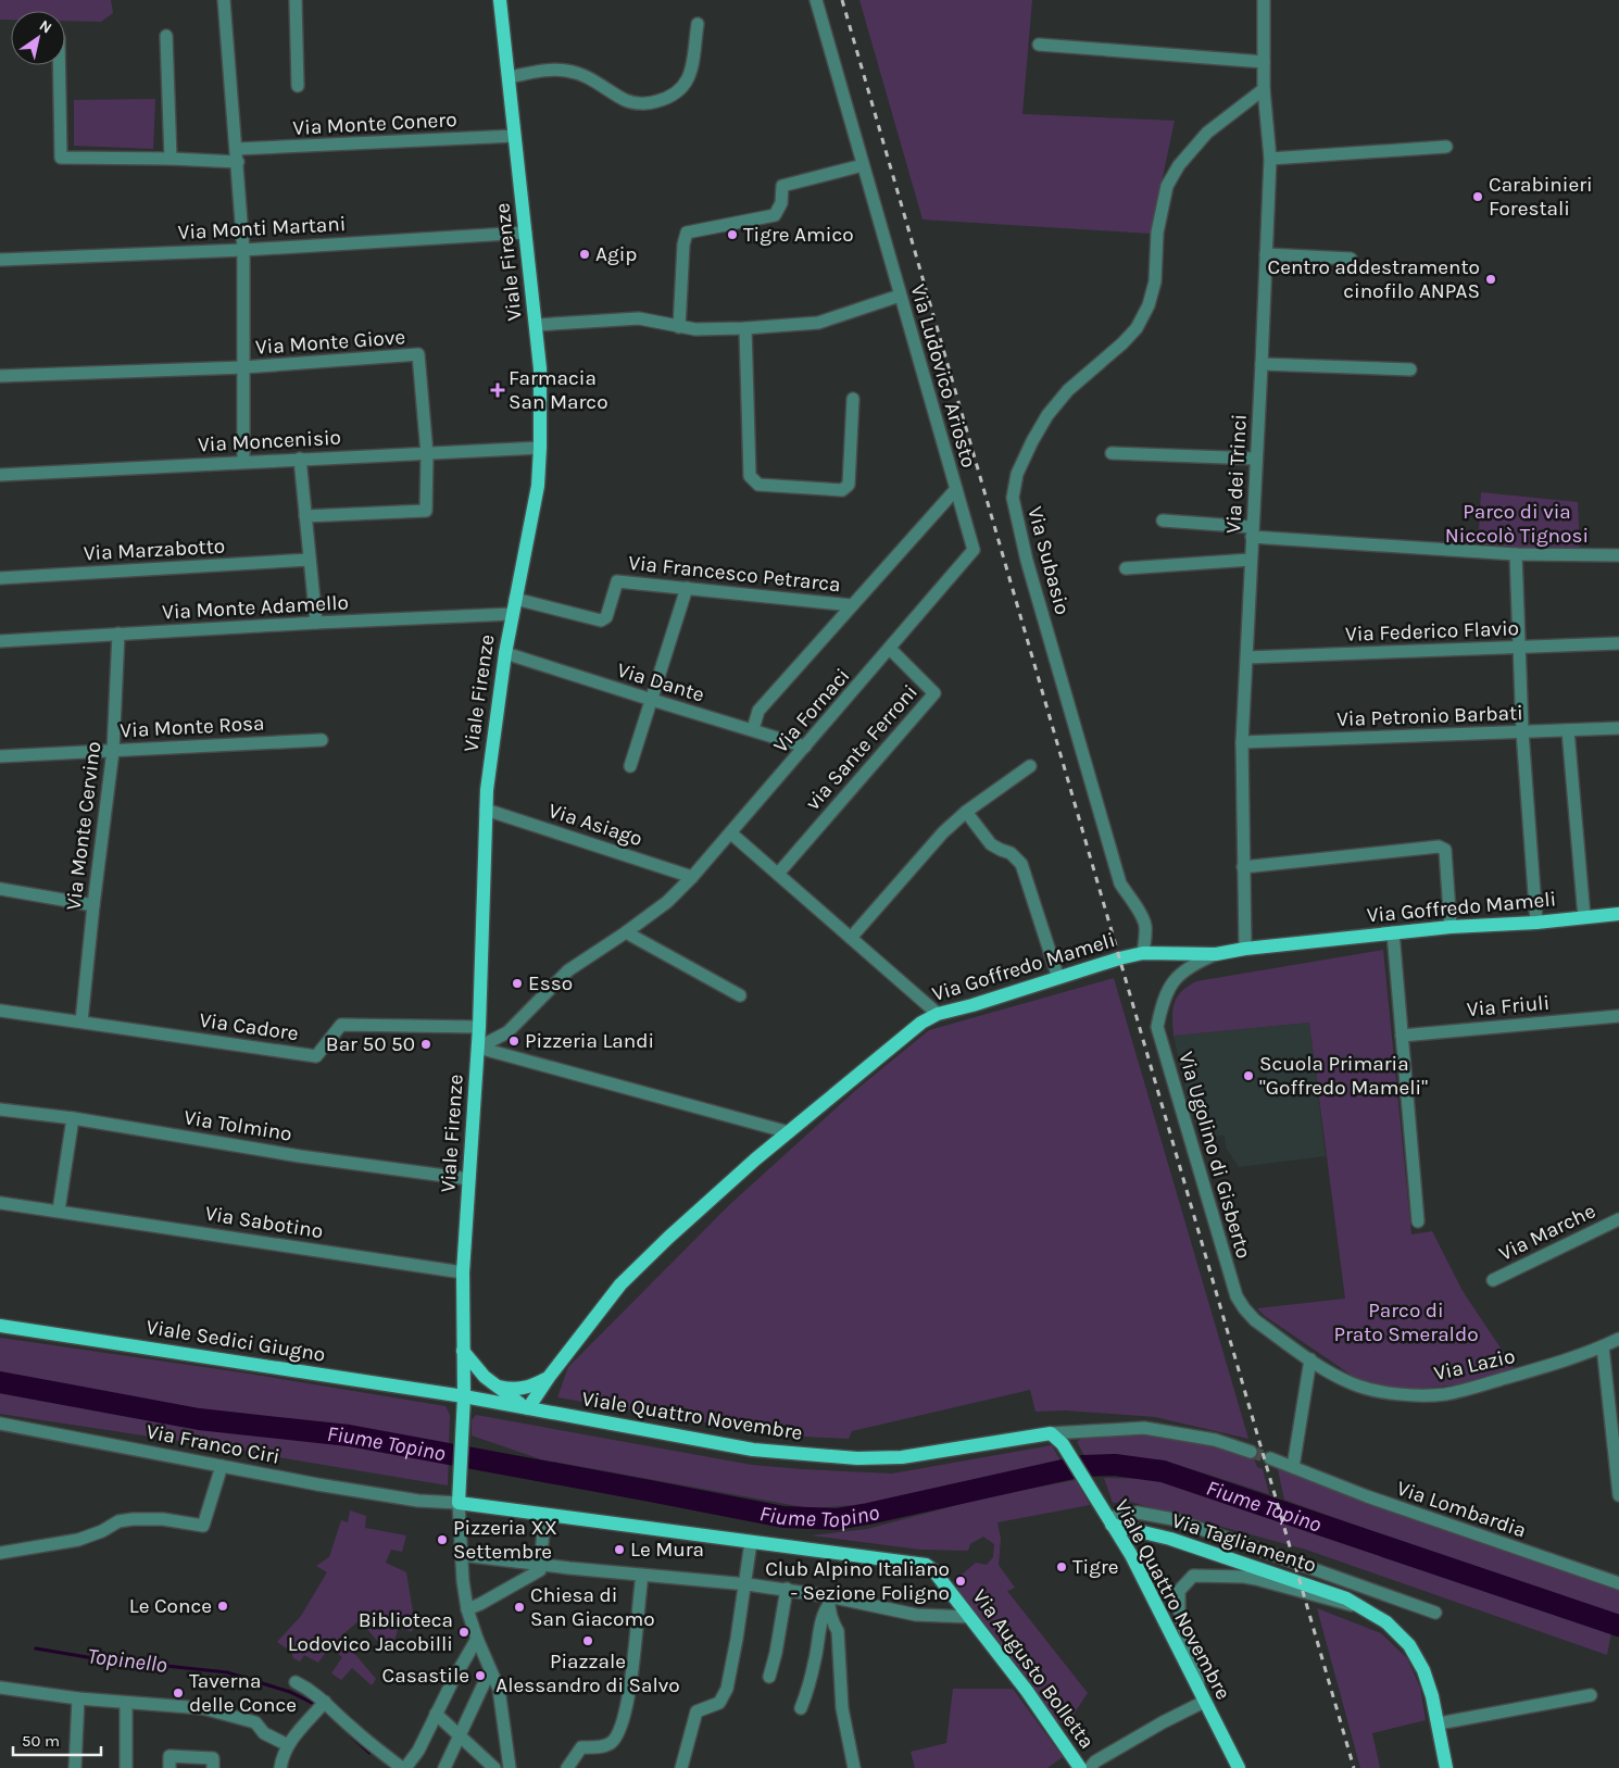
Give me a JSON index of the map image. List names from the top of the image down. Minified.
{"streets":{"main road":["Viale Firenze","Via Goffredo Mameli","Viale Sedici Giugno","Viale Quattro Novembre","Via Tagliamento","Via Augusto Bolletta"],"street":["Via Monte Conero","Via Monti Martani","Via Monte Giove","Via Ludovico Ariosto","Via Moncenisio","Via dei Trinci","Via Marzabotto","Via Subasio","Via Francesco Petrarca","Via Monte Adamello","Via Federico Flavio","Via Dante","Via Fornaci","Via Petronio Barbati","Via Monte Rosa","via Sante Ferroni","Via Asiago","Via Monte Cervino","Via Friuli","Via Cadore","Via Tolmino","Via Ugolino di Gisberto","Via Sabotino","Via Marche","Via Lazio","Via Franco Ciri","Via Lombardia"]},"crossings":[["Via Monte Conero","Viale Firenze"],["Via Monte Conero","Via Monte Giove"],["Via Monti Martani","Viale Firenze"],["Via Monti Martani","Via Monte Giove"],["Viale Firenze","Via Moncenisio"],["Viale Firenze","Via Francesco Petrarca"],["Viale Firenze","Via Monte Adamello"],["Viale Firenze","Via Dante"],["Viale Firenze","Via Fornaci"],["Viale Firenze","Via Asiago"],["Viale Firenze","Via Cadore"],["Viale Firenze","Via Tolmino"],["Viale Firenze","Via Sabotino"],["Viale Firenze","Viale Sedici Giugno"],["Viale Firenze","Viale Quattro Novembre"],["Viale Firenze","Via Franco Ciri"],["Viale Firenze","Via Augusto Bolletta"],["Via Monte Giove","Via Moncenisio"],["Via Ludovico Ariosto","Via Francesco Petrarca"],["Via Ludovico Ariosto","Via Dante"],["Via Ludovico Ariosto","Via Fornaci"],["Via dei Trinci","Via Subasio"],["Via dei Trinci","Via Federico Flavio"],["Via dei Trinci","Via Petronio Barbati"],["Via dei Trinci","Via Goffredo Mameli"],["Via Subasio","Via Goffredo Mameli"],["Via Monte Adamello","Via Monte Cervino"],["Via Dante","Via Fornaci"],["Via Fornaci","via Sante Ferroni"],["Via Fornaci","Via Asiago"],["Via Monte Rosa","Via Monte Cervino"],["Via Monte Cervino","Via Cadore"],["Via Goffredo Mameli","Via Ugolino di Gisberto"],["Via Goffredo Mameli","Viale Quattro Novembre"],["Via Ugolino di Gisberto","Via Lazio"],["Viale Sedici Giugno","Viale Quattro Novembre"],["Viale Quattro Novembre","Via Tagliamento"],["Via Franco Ciri","Via Augusto Bolletta"]],"water":["Fiume Topino","Topinello"],"parks":["Parco di via Niccolò Tignosi","Parco di Prato Smeraldo"],"places":{"other":["Carabinieri Forestali","Tigre Amico","Agip","Centro addestramento cinofilo ANPAS","Esso","Pizzeria Landi","Bar 50 50","Scuola Primaria \"Goffredo Mameli\"","Pizzeria XX Settembre","Le Mura","Tigre","Club Alpino Italiano - Sezione Foligno","Le Conce","Chiesa di San Giacomo","Biblioteca Lodovico Jacobilli","Piazzale Alessandro di Salvo","Casastile","Taverna delle Conce"],"health":["Farmacia San Marco"]},"scale_bar":"50 m","north":"top right"}
